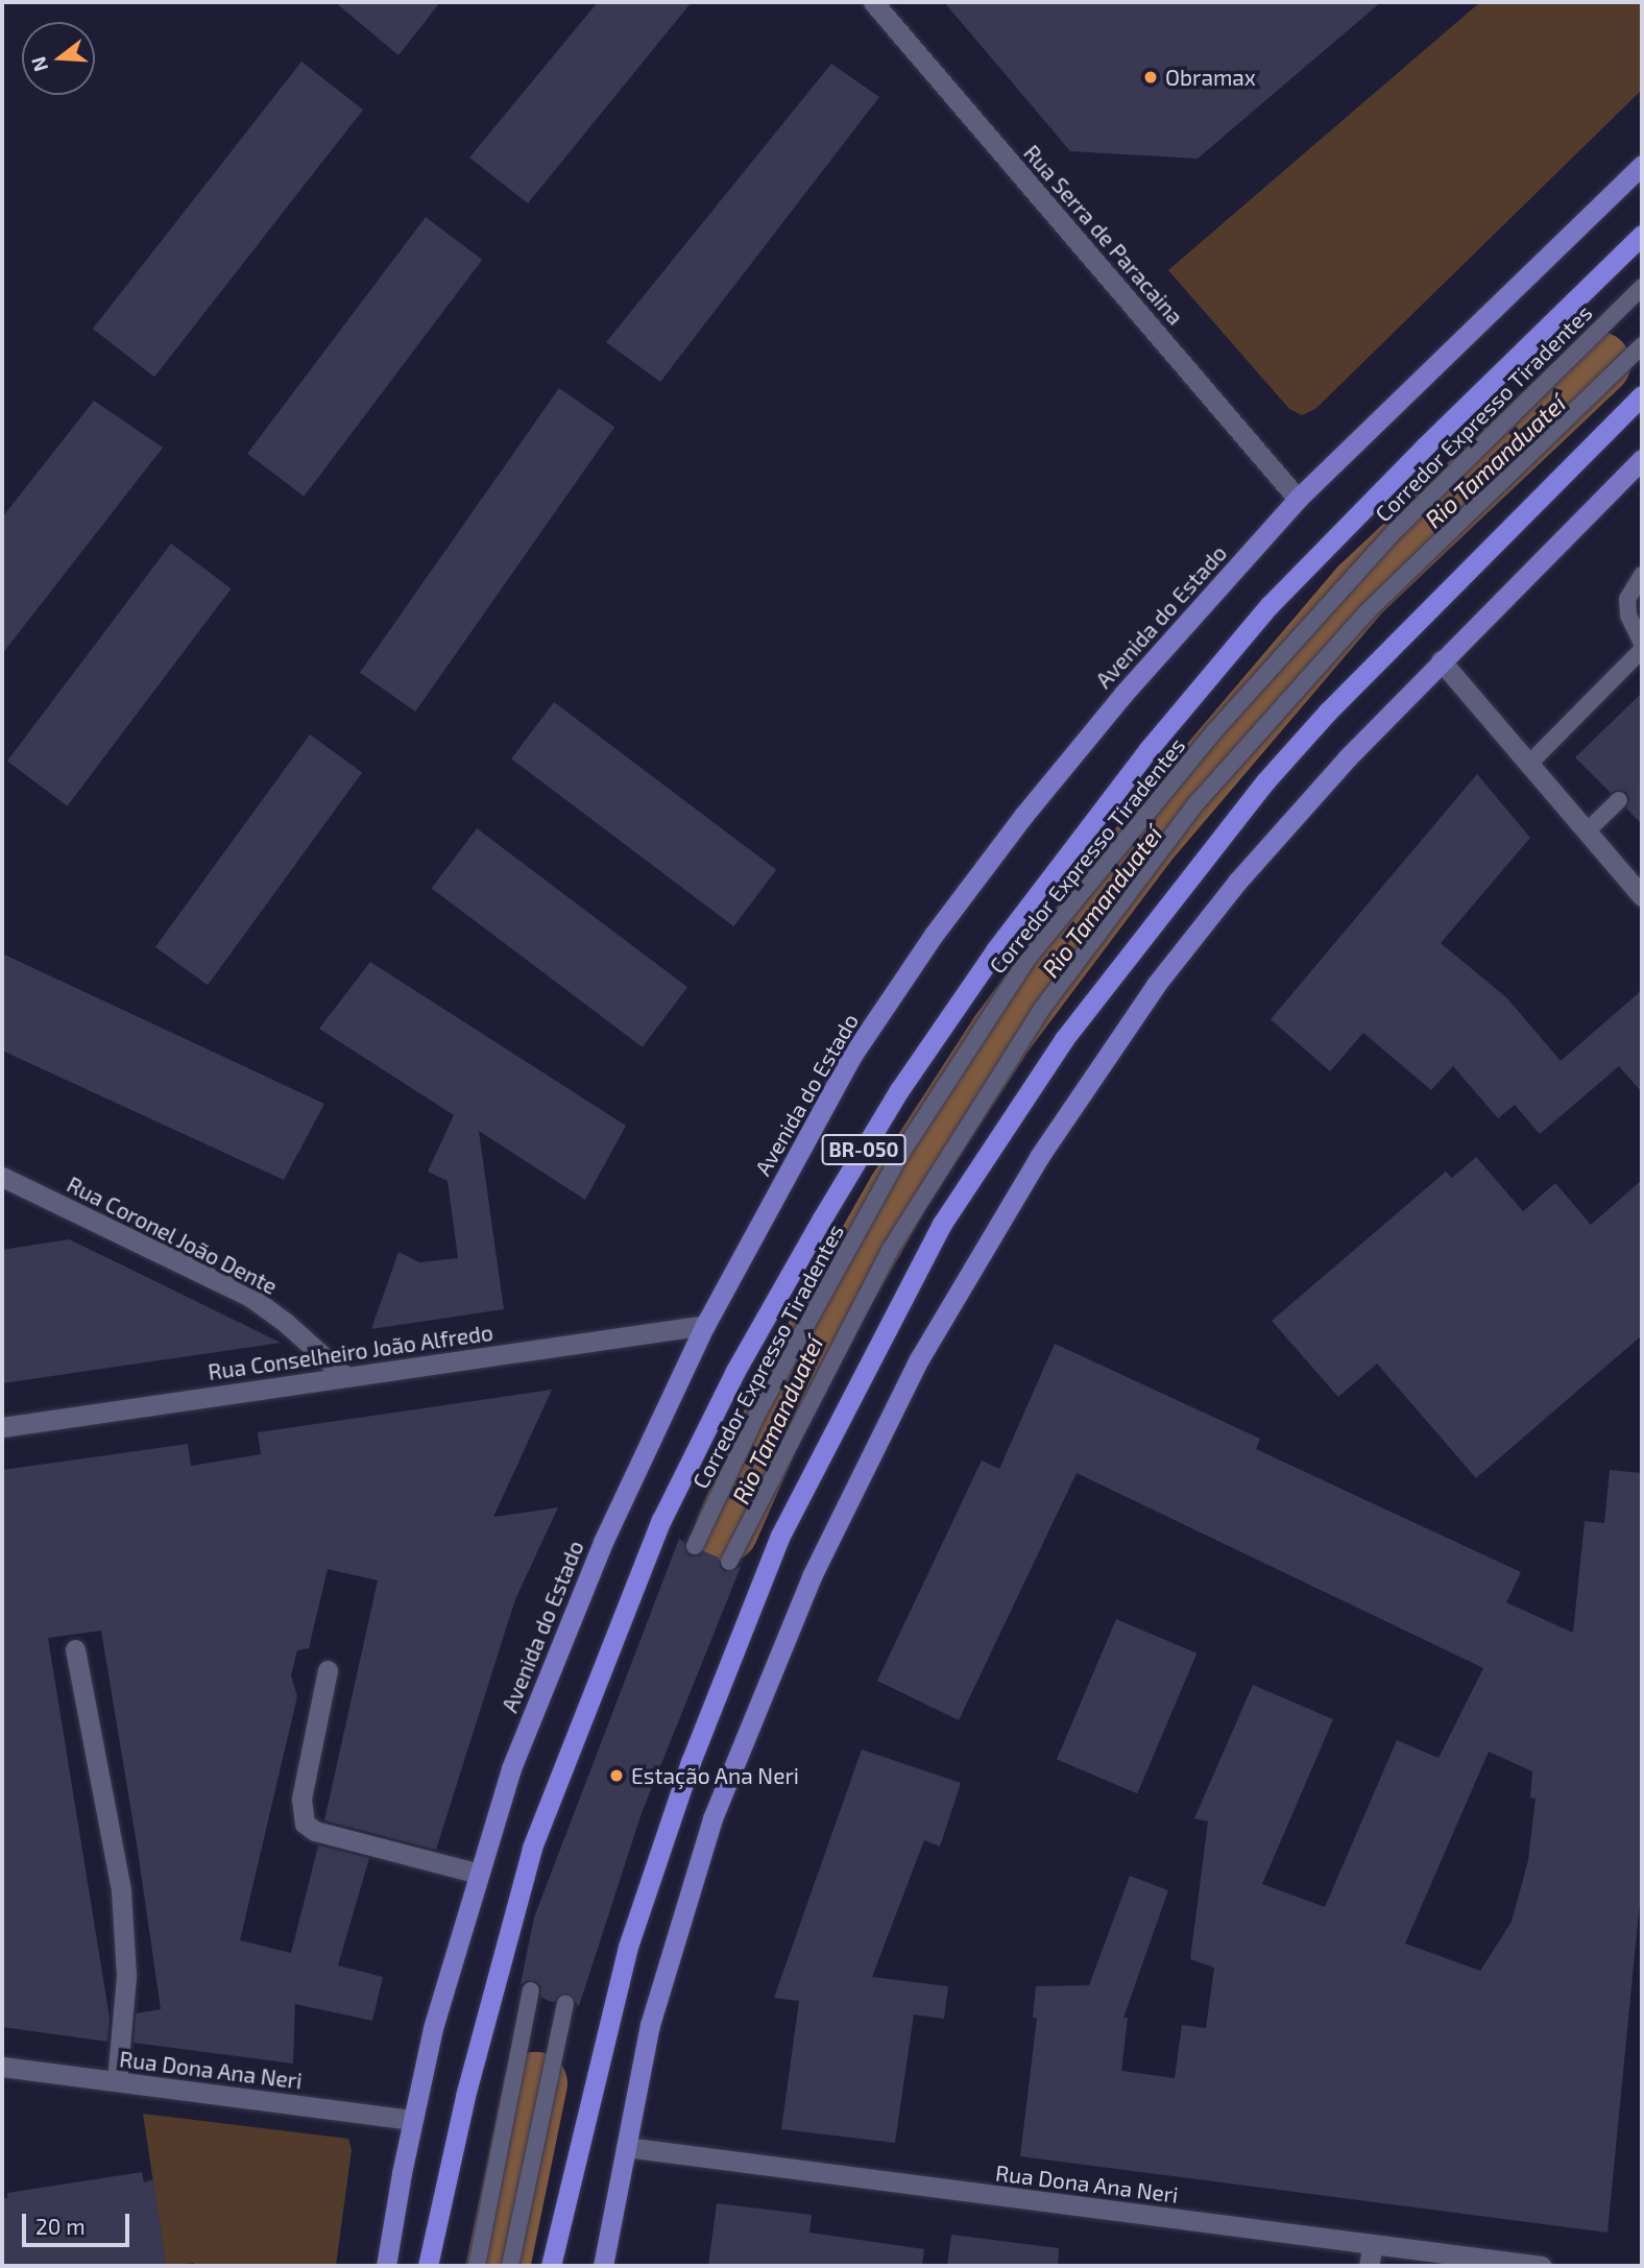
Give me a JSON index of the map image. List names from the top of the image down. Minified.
{"streets":{"highway":["BR-050"],"main road":["Avenida do Estado"],"street":["Rua Serra de Paracaina","Rua Coronel João Dente","Rua Conselheiro João Alfredo","Rua Dona Ana Neri"],"lane":["Corredor Expresso Tiradentes"]},"crossings":[["Rua Serra de Paracaina","Avenida do Estado"],["Avenida do Estado","Rua Conselheiro João Alfredo"],["Avenida do Estado","Rua Dona Ana Neri"],["Rua Coronel João Dente","Rua Conselheiro João Alfredo"]],"water":["Rio Tamanduateí"],"places":["Obramax","Estação Ana Neri"],"scale_bar":"20 m","north":"left"}
